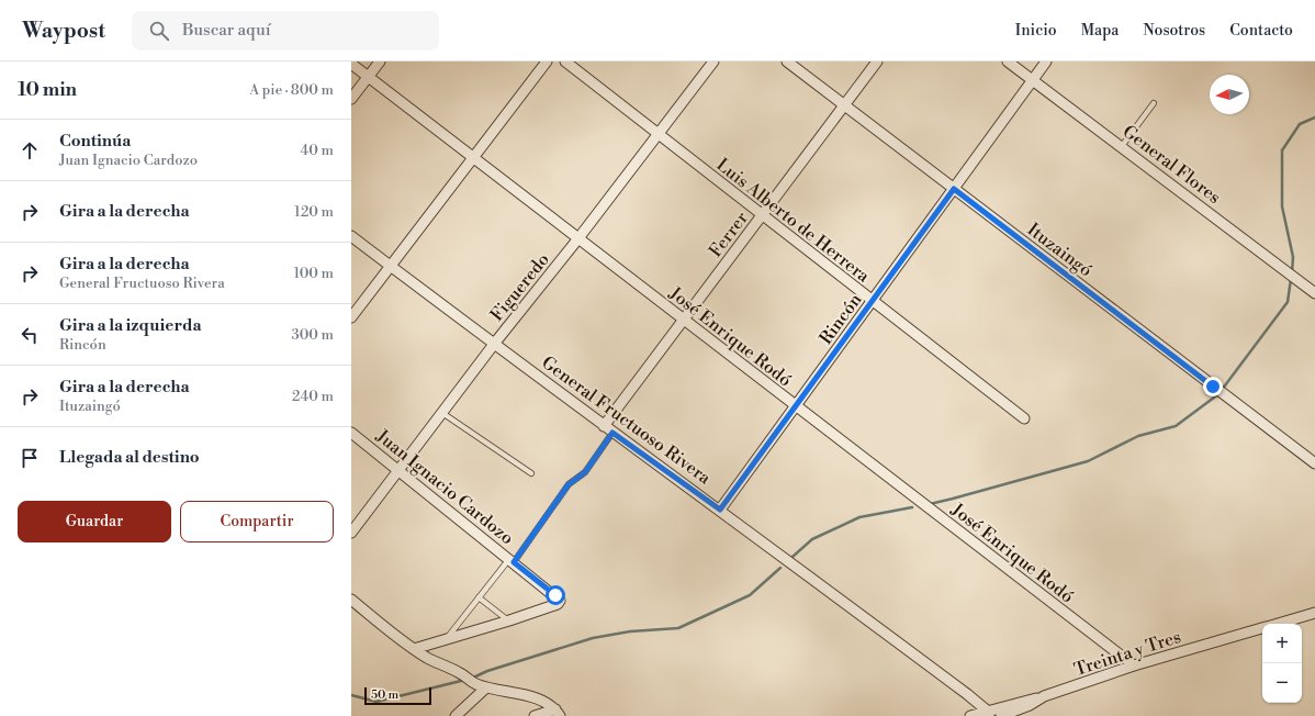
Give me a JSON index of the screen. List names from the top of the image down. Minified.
{"streets":{"street":["General Flores","Luis Alberto de Herrera","Ferrer","Ituzaingó","Figueredo","Rincón","José Enrique Rodó","General Fructuoso Rivera","Juan Ignacio Cardozo","Treinta y Tres"]},"crossings":[["General Flores","Rincón"],["Luis Alberto de Herrera","Ferrer"],["Luis Alberto de Herrera","Figueredo"],["Luis Alberto de Herrera","Rincón"],["Ferrer","Ituzaingó"],["Ferrer","José Enrique Rodó"],["Ferrer","General Fructuoso Rivera"],["Ituzaingó","Rincón"],["Figueredo","José Enrique Rodó"],["Figueredo","General Fructuoso Rivera"],["Figueredo","Juan Ignacio Cardozo"],["Rincón","José Enrique Rodó"],["Rincón","General Fructuoso Rivera"],["José Enrique Rodó","Treinta y Tres"],["General Fructuoso Rivera","Treinta y Tres"]],"scale_bar":"50 m","north":"left","page":{"header":"Waypost","search":"Buscar aquí","nav":["Inicio","Mapa","Nosotros","Contacto"],"heading":["10 min","A pie · 800 m"],"list":[["Continúa","Juan Ignacio Cardozo","40 m"],["Gira a la derecha","120 m"],["Gira a la derecha","General Fructuoso Rivera","100 m"],["Gira a la izquierda","Rincón","300 m"],["Gira a la derecha","Ituzaingó","240 m"],"Llegada al destino"],"buttons":["Guardar","Compartir"],"map_buttons":["+","−"],"scale":"50 m"}}
